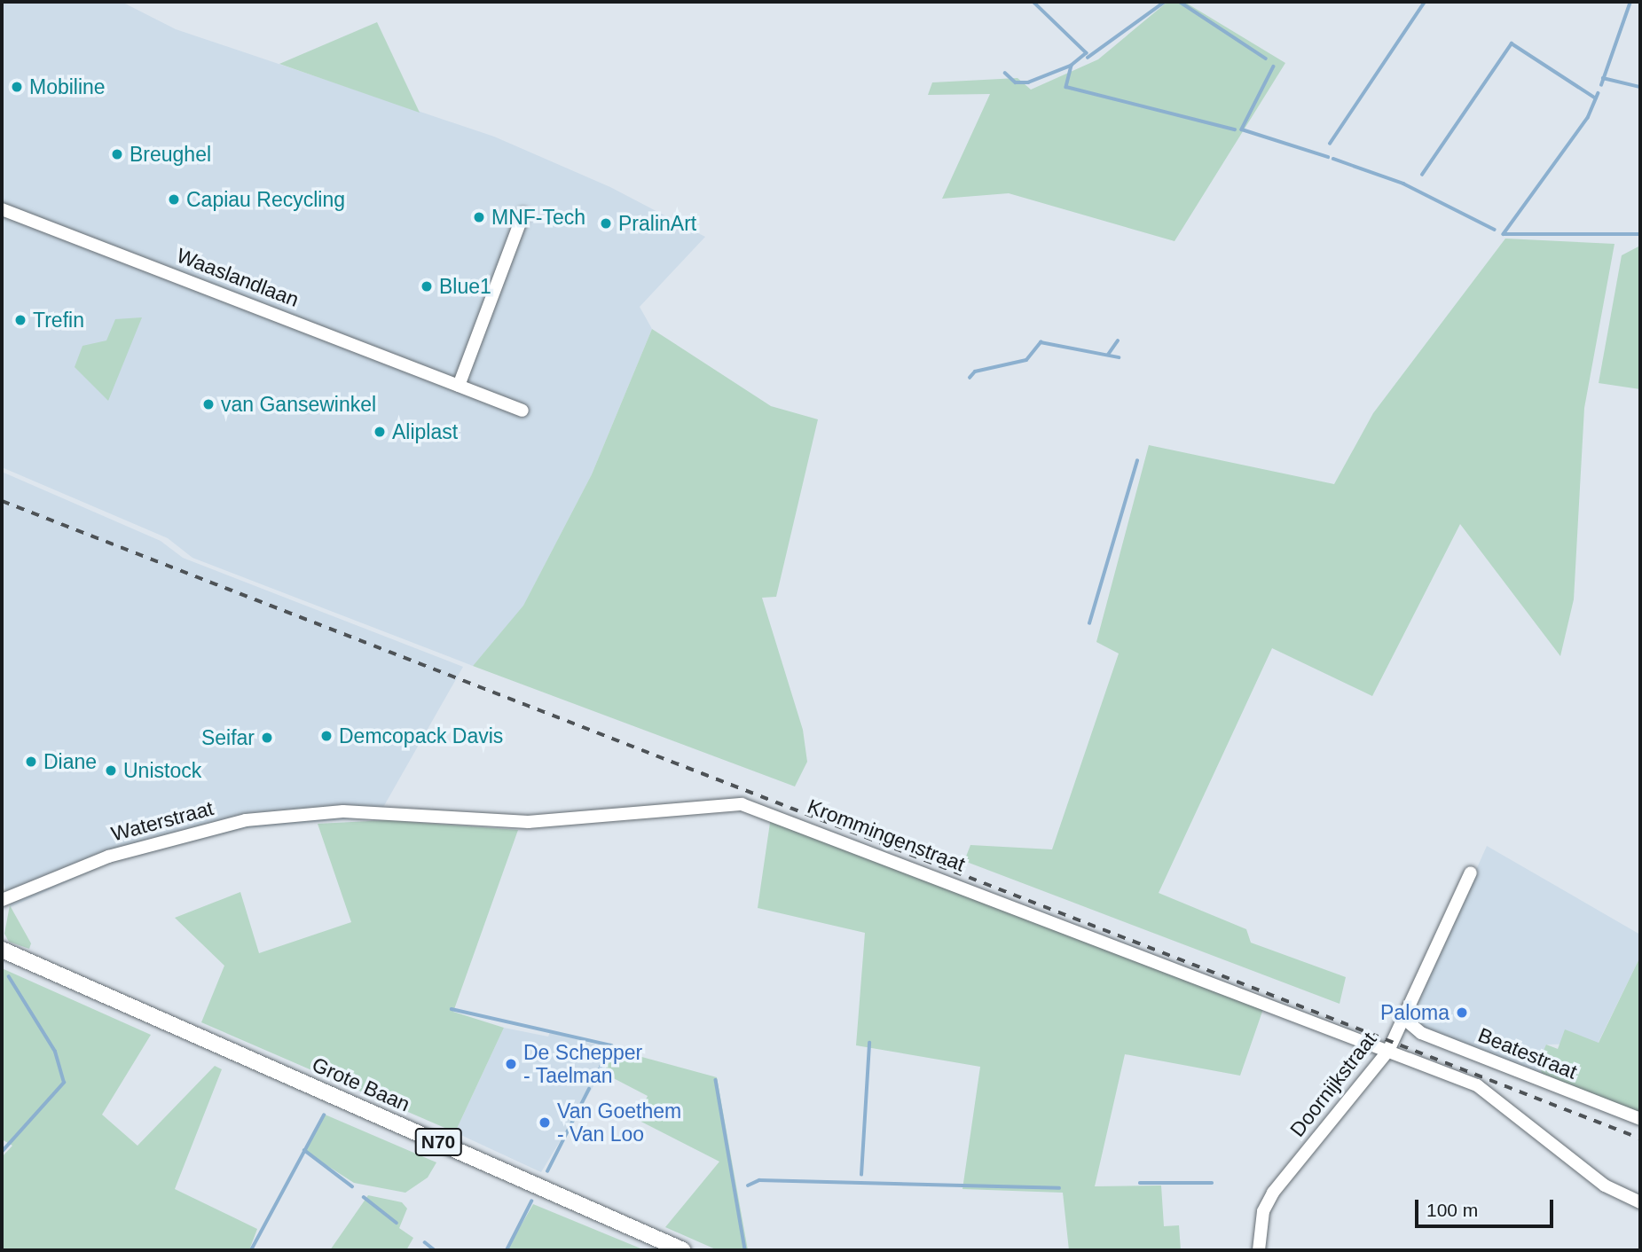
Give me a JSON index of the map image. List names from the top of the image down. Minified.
{"streets":{"main road":["Grote Baan","N70"],"street":["Waaslandlaan","Waterstraat","Krommingenstraat","Beatestraat","Doornijkstraat"]},"crossings":[["Waterstraat","Krommingenstraat"],["Krommingenstraat","Doornijkstraat"],["Beatestraat","Doornijkstraat"]],"places":["Mobiline","Breughel","Capiau Recycling","MNF-Tech","PralinArt","Blue1","Trefin","van Gansewinkel","Aliplast","Demcopack Davis","Seifar","Diane","Unistock","Paloma","De Schepper - Taelman","Van Goethem - Van Loo"],"scale_bar":"100 m"}
